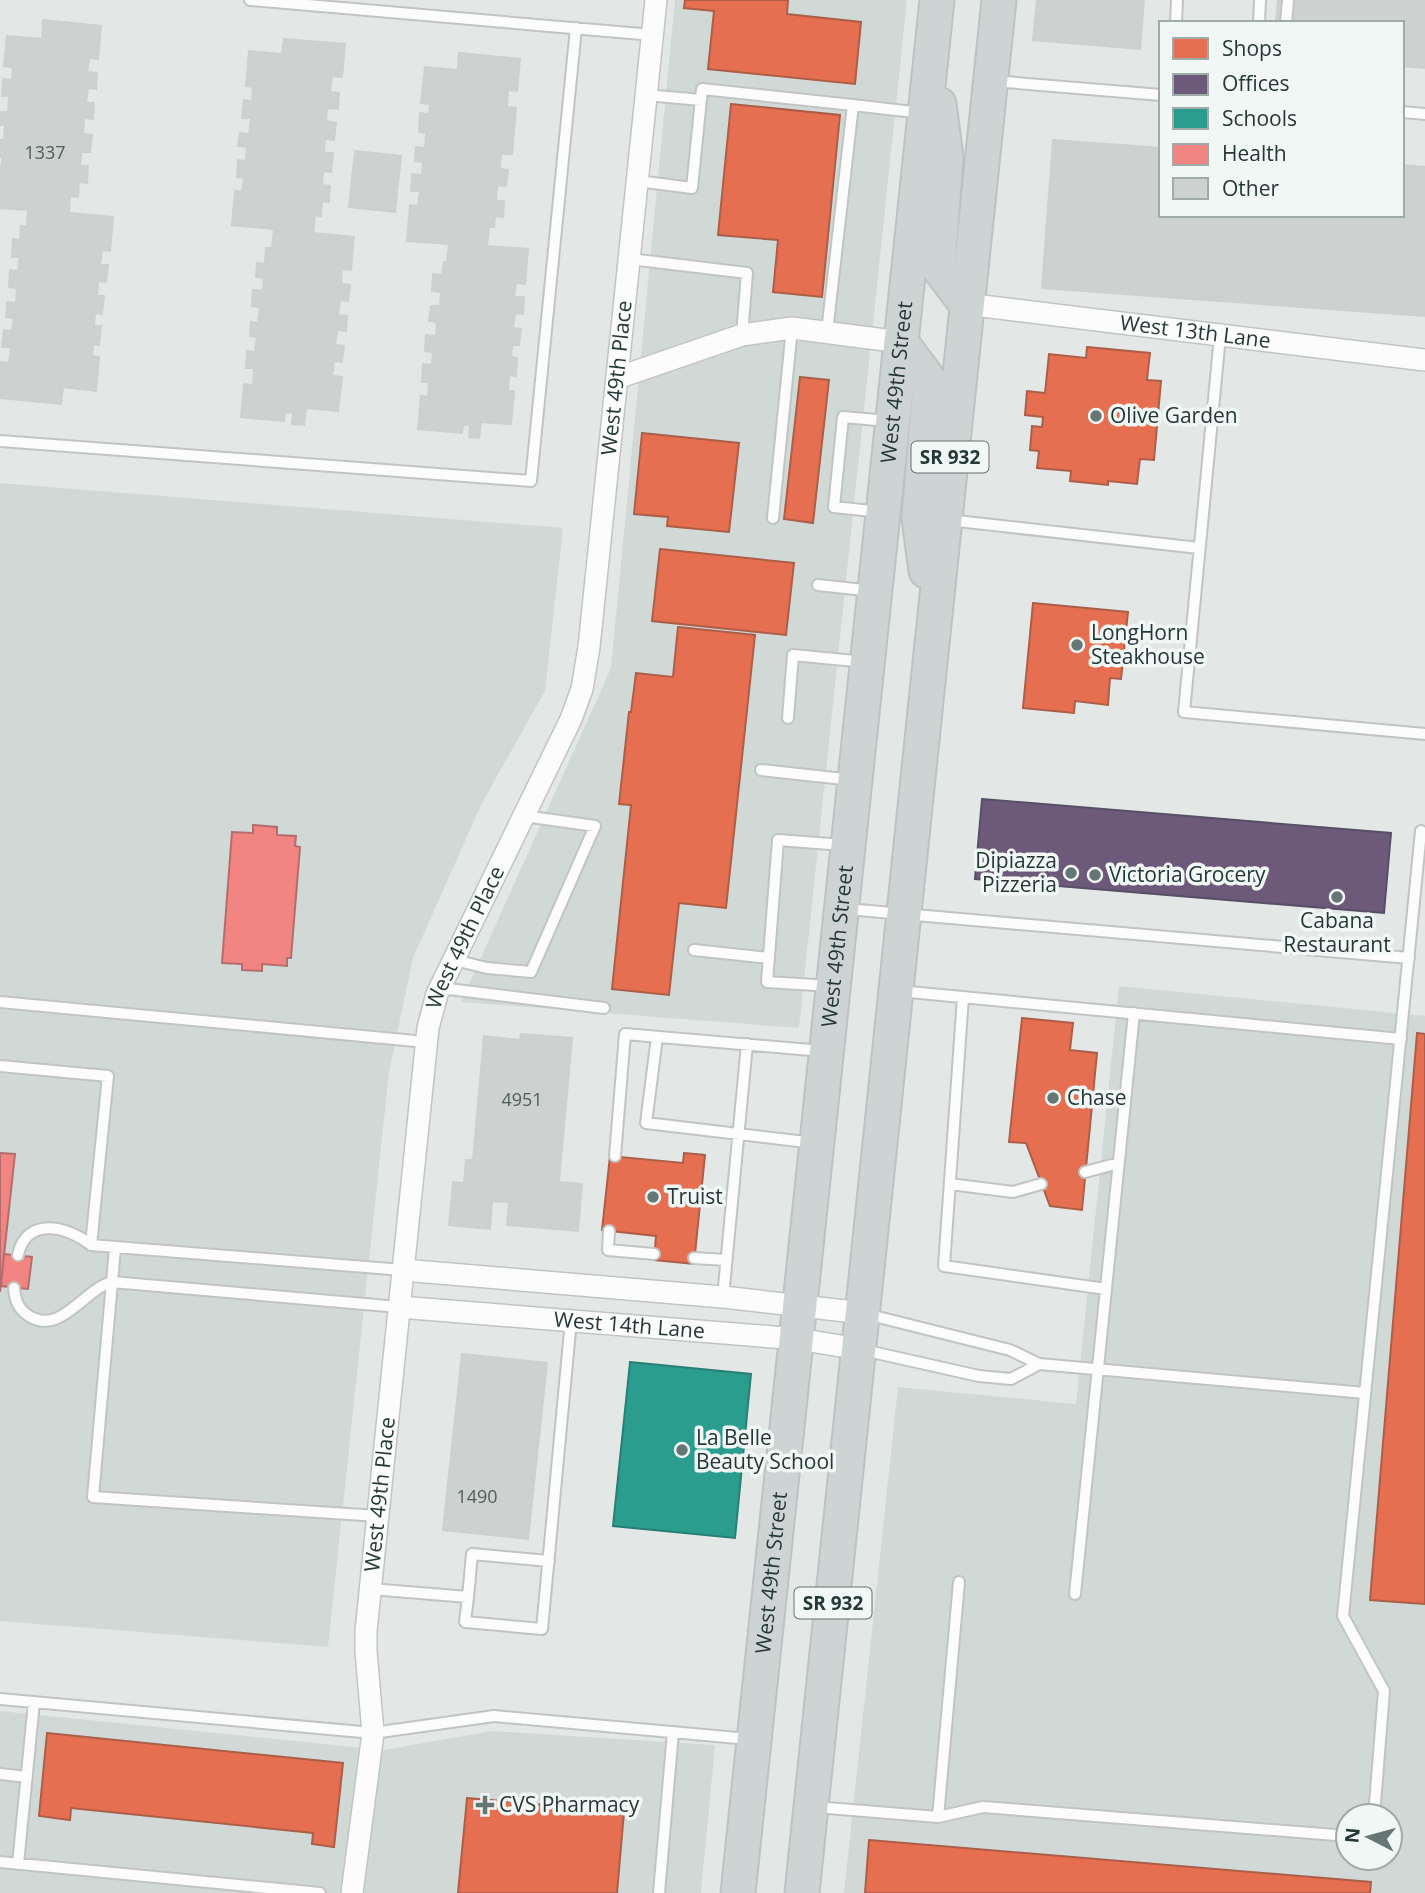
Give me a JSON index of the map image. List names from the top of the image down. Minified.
{"streets":{"main road":["West 49th Street","SR 932"],"street":["West 13th Lane","West 49th Place","West 14th Lane"]},"crossings":[["West 13th Lane","SR 932"],["West 49th Place","West 14th Lane"],["West 49th Street","West 14th Lane"],["SR 932","West 14th Lane"]],"places":{"other":["Olive Garden","LongHorn Steakhouse","Dipiazza Pizzeria","Victoria Grocery","Cabana Restaurant","Chase","Truist","La Belle Beauty School"],"health":["CVS Pharmacy"]},"house_numbers":["1337","4951","1490"],"legend":["Shops","Offices","Schools","Health","Other"],"north":"left"}
